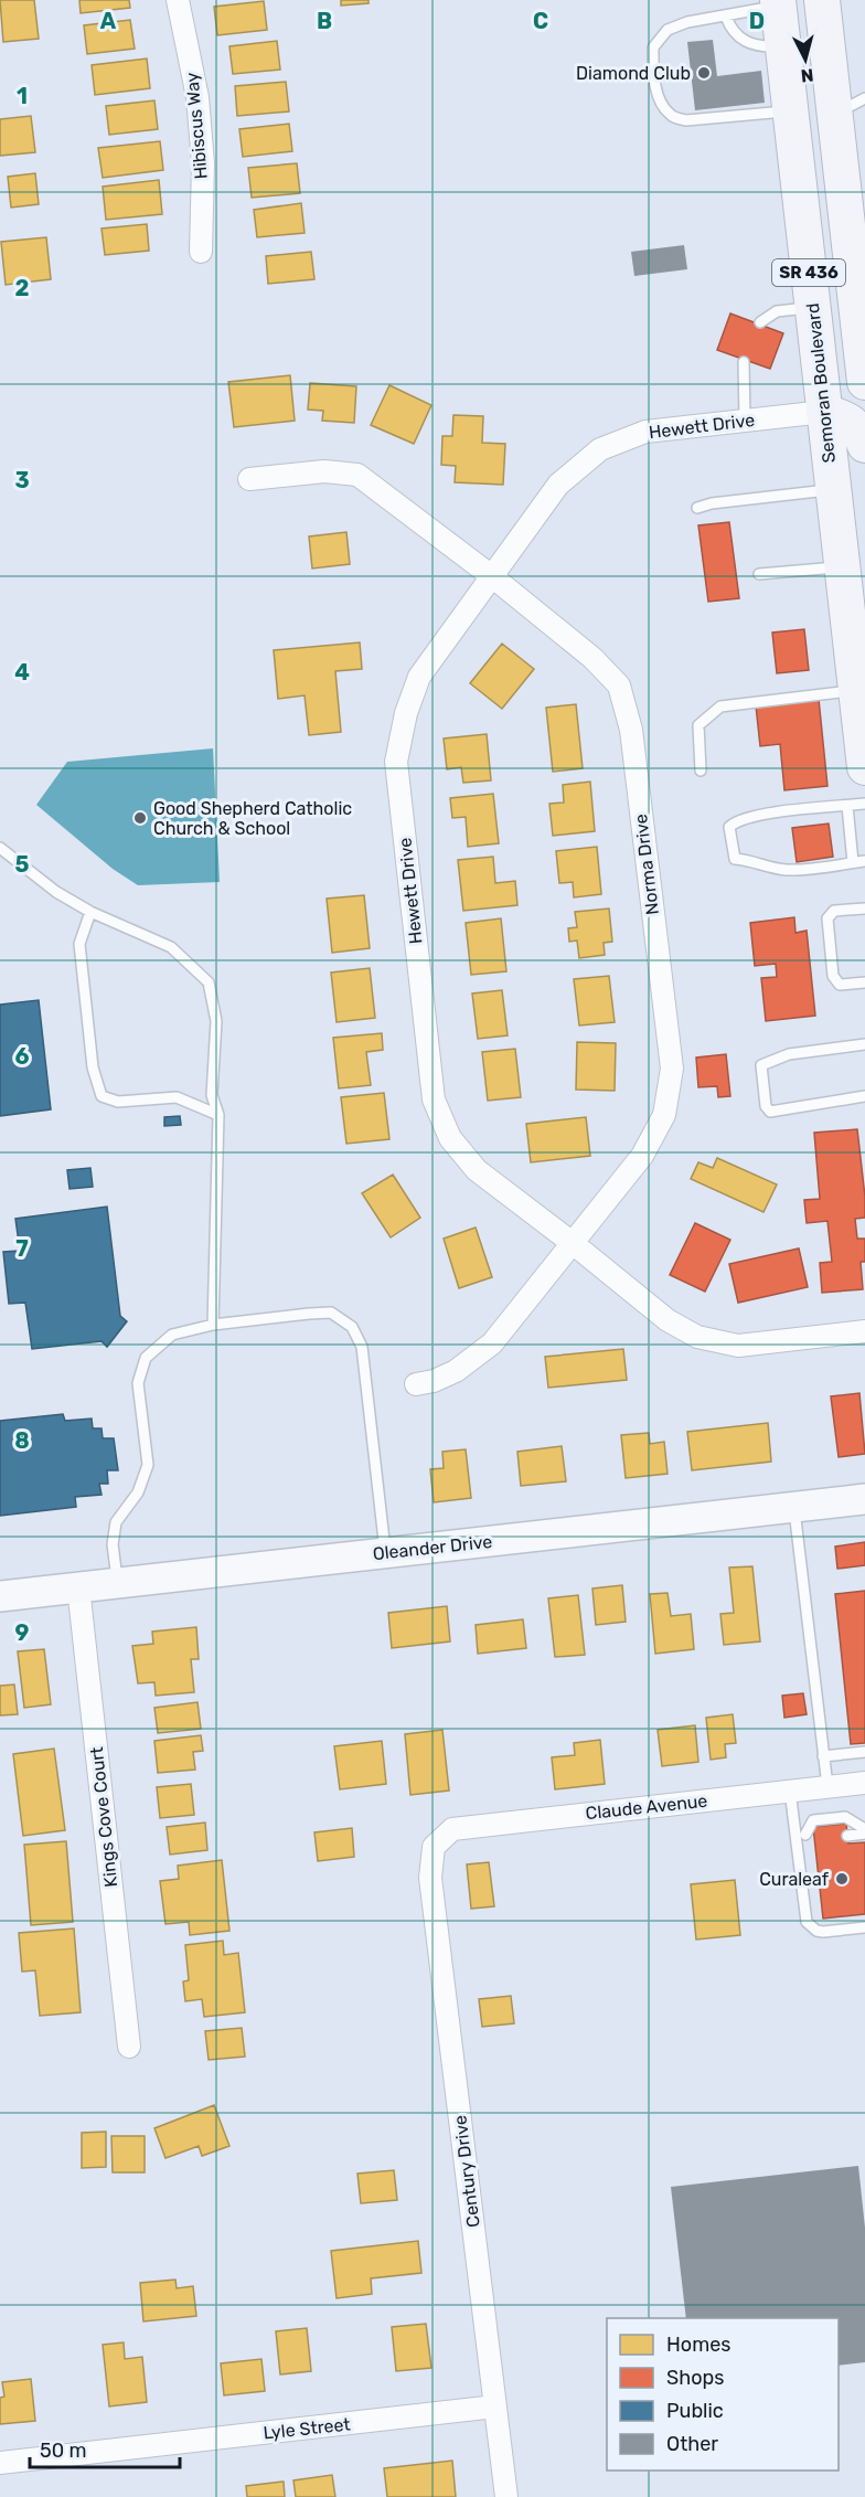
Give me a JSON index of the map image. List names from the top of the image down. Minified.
{"streets":{"main road":["SR 436","Semoran Boulevard"],"street":["Hibiscus Way","Hewett Drive","Norma Drive","Oleander Drive","Claude Avenue","Kings Cove Court","Century Drive","Lyle Street"]},"crossings":[["Semoran Boulevard","Hewett Drive"],["Hewett Drive","Norma Drive"],["Oleander Drive","Kings Cove Court"],["Claude Avenue","Century Drive"],["Century Drive","Lyle Street"]],"places":["Diamond Club","Good Shepherd Catholic Church & School","Curaleaf"],"legend":["Homes","Shops","Public","Other"],"scale_bar":"50 m","north":"bottom","grid":{"columns":["A","B","C","D"],"rows":["1","2","3","4","5","6","7","8","9"]}}
